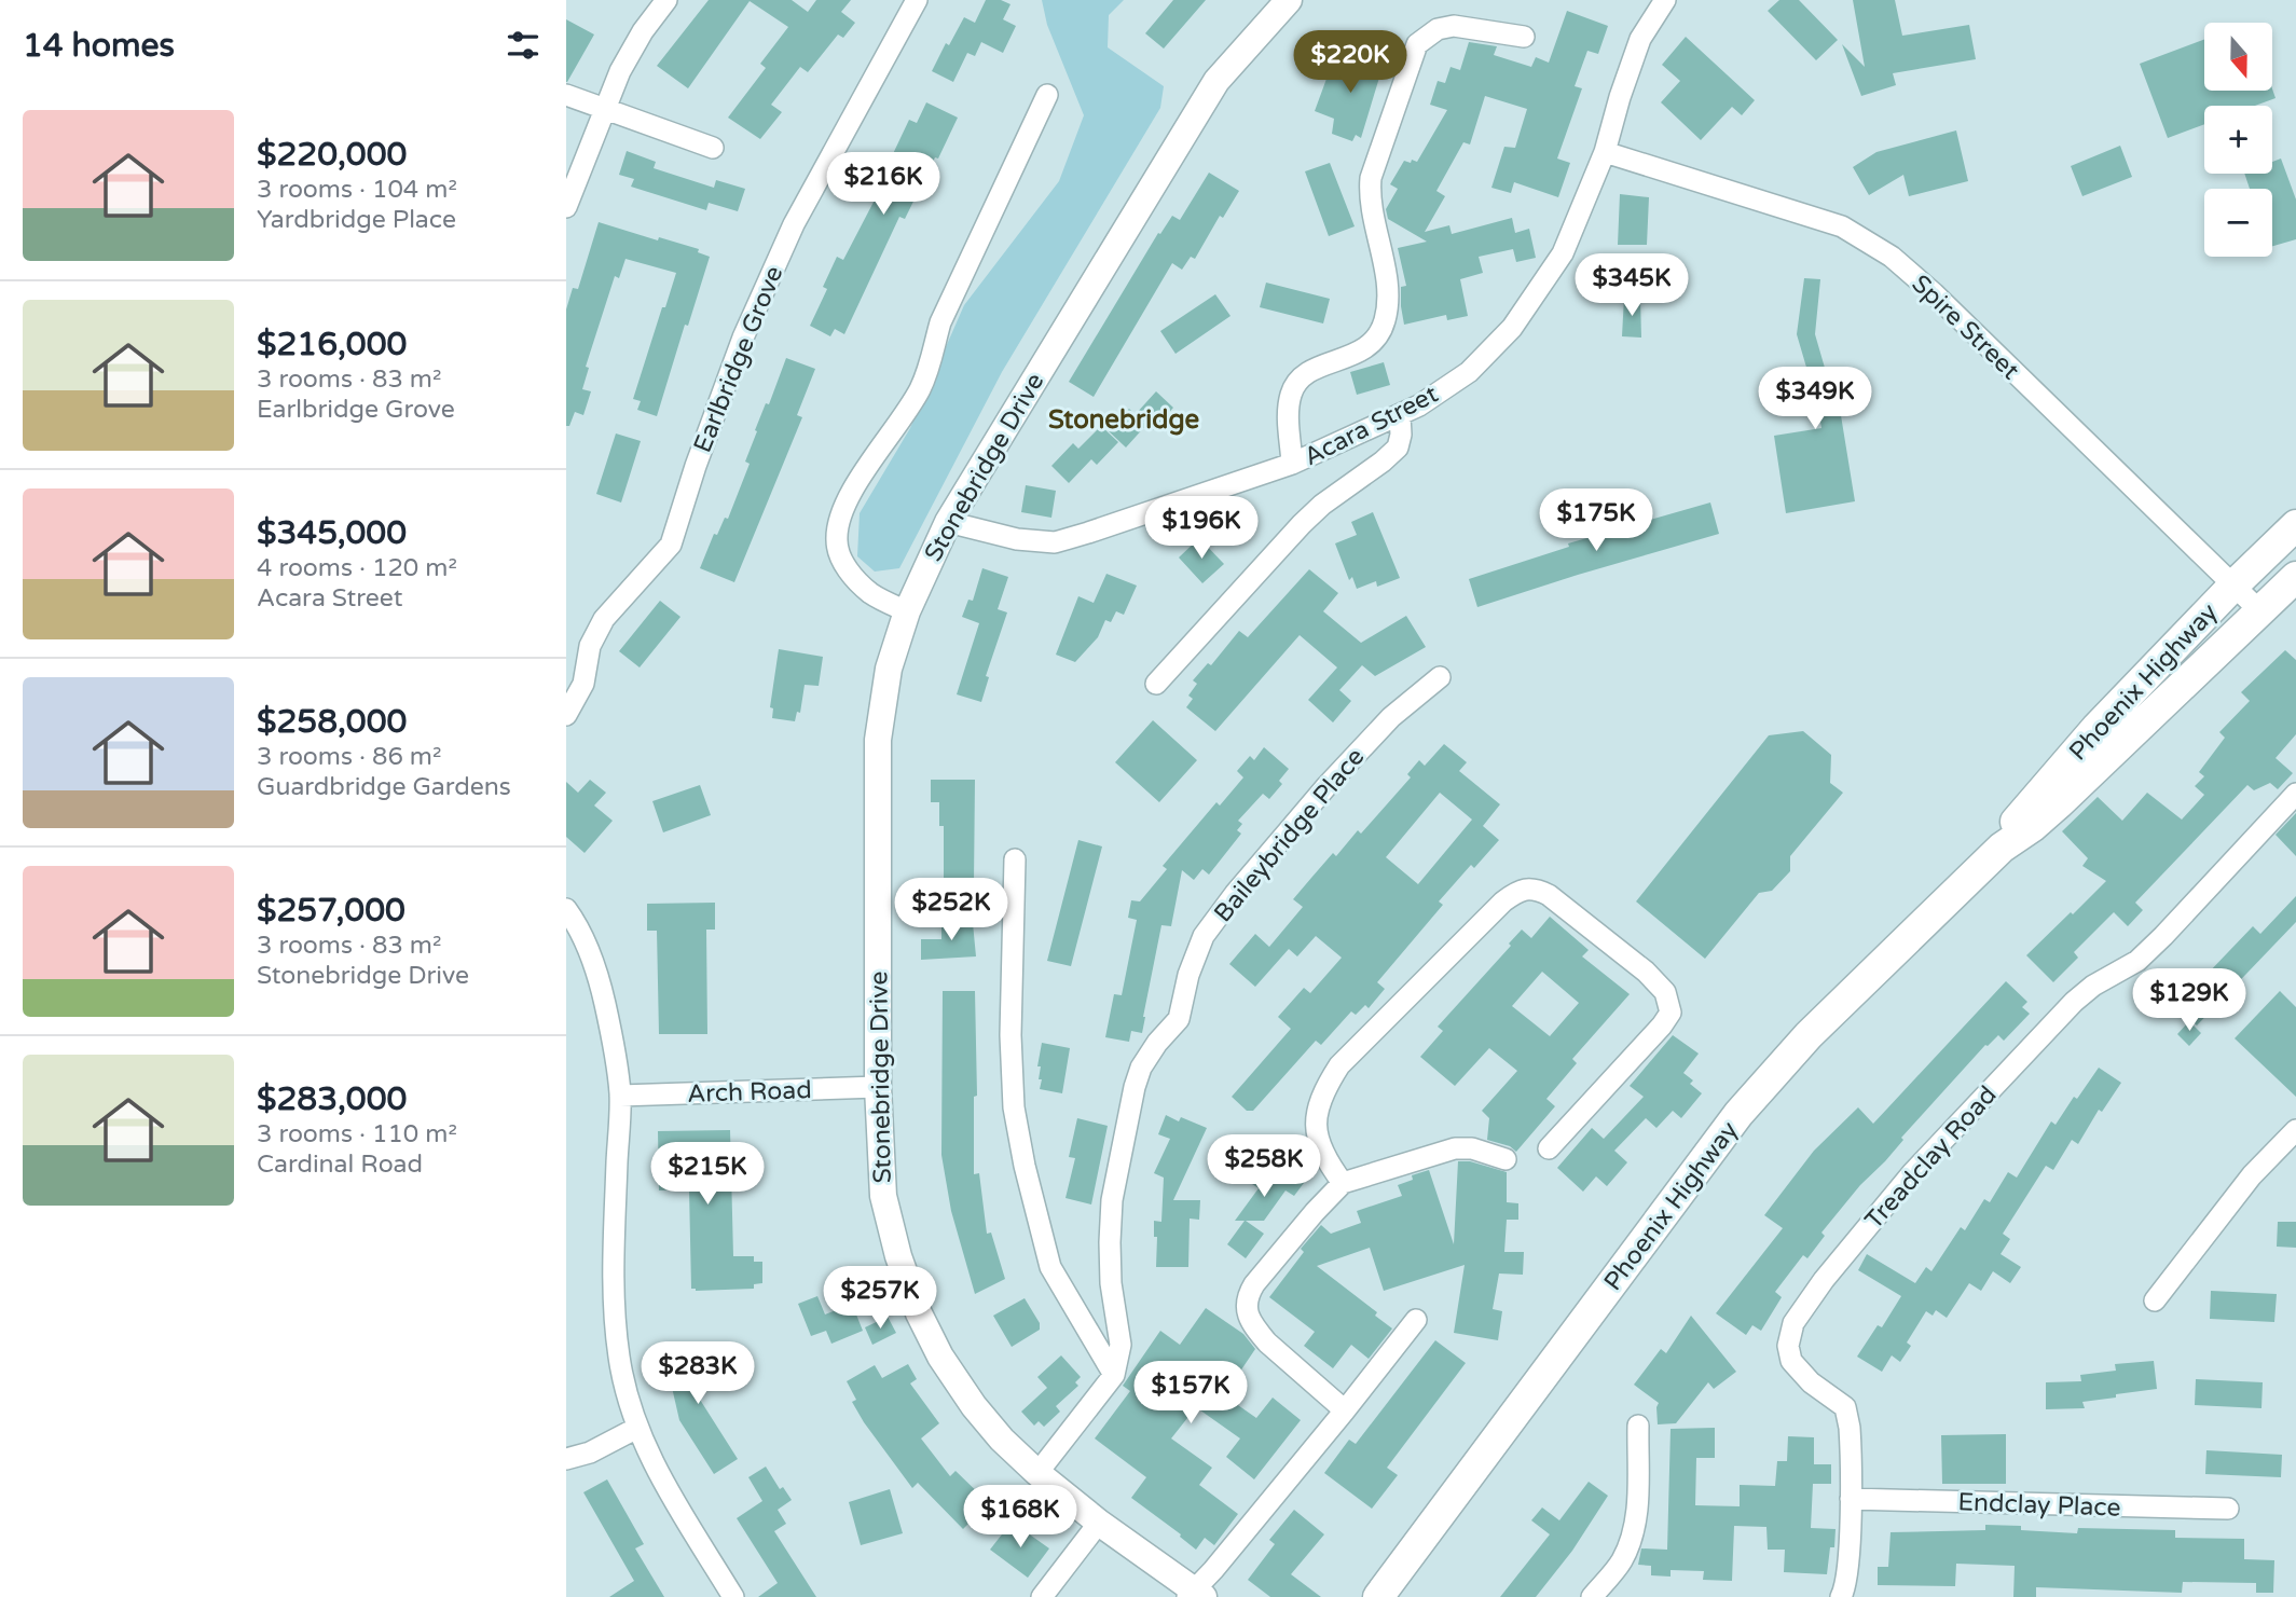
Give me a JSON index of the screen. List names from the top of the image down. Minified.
{"streets":{"main road":["Phoenix Highway"],"street":["Spire Street","Earlbridge Grove","Acara Street","Stonebridge Drive","Baileybridge Place","Arch Road","Treadclay Road","Endclay Place"]},"crossings":[["Spire Street","Acara Street"],["Spire Street","Phoenix Highway"],["Acara Street","Stonebridge Drive"],["Stonebridge Drive","Baileybridge Place"],["Stonebridge Drive","Arch Road"],["Treadclay Road","Endclay Place"]],"districts":["Stonebridge"],"north":"bottom","page":{"heading":"14 homes","map_buttons":["+","−"],"price":["$220K","$216K","$345K","$349K","$175K","$196K","$252K","$129K","$258K","$215K","$257K","$283K","$157K","$168K"],"list":[{"name":"$220,000","note":"3 rooms · 104 m² · Yardbridge Place"},{"name":"$216,000","note":"3 rooms · 83 m² · Earlbridge Grove"},{"name":"$345,000","note":"4 rooms · 120 m² · Acara Street"},{"name":"$258,000","note":"3 rooms · 86 m² · Guardbridge Gardens"},{"name":"$257,000","note":"3 rooms · 83 m² · Stonebridge Drive"},{"name":"$283,000","note":"3 rooms · 110 m² · Cardinal Road"}]}}
